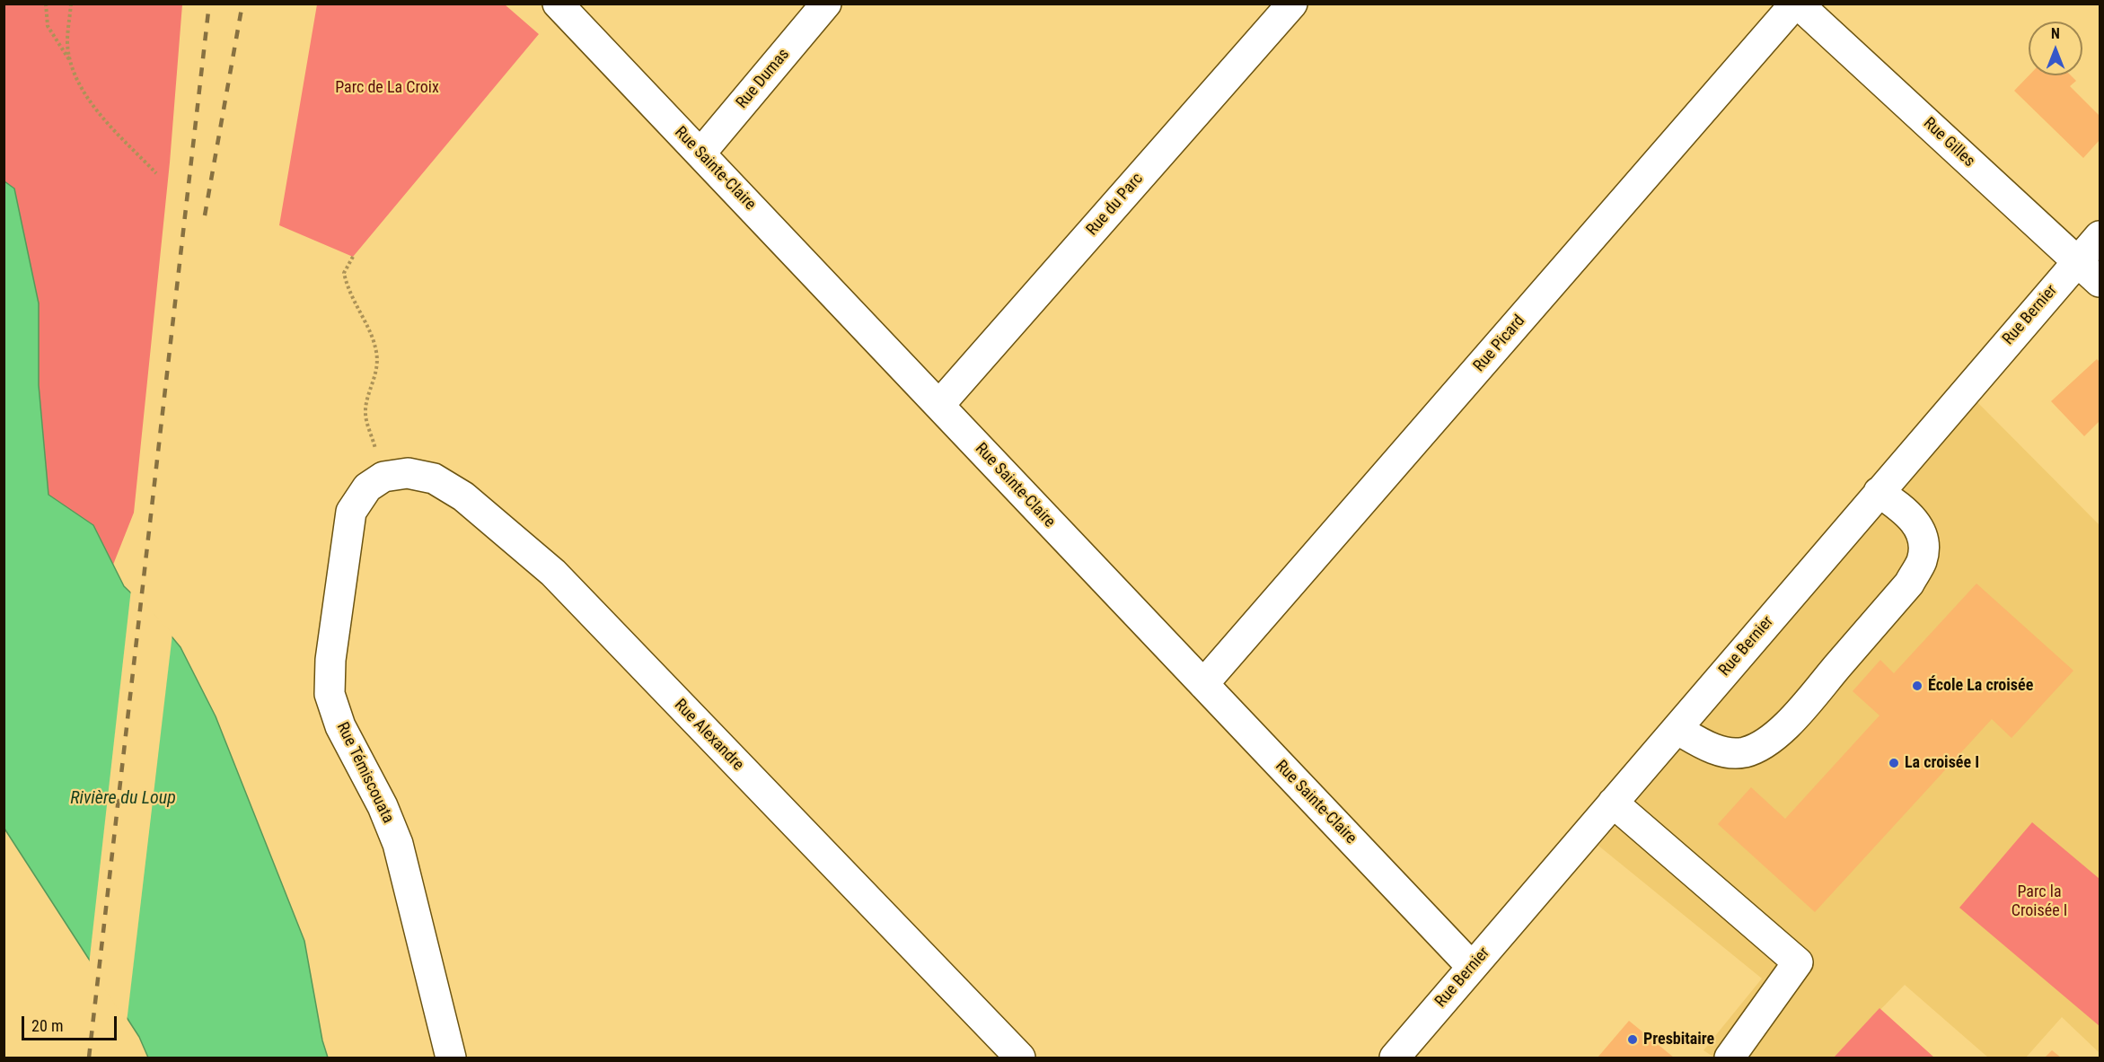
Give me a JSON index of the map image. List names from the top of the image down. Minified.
{"streets":{"street":["Rue Dumas","Rue Gilles","Rue Sainte-Claire","Rue du Parc","Rue Bernier","Rue Picard","Rue Alexandre","Rue Témiscouata"]},"crossings":[["Rue Dumas","Rue Sainte-Claire"],["Rue Gilles","Rue Bernier"],["Rue Gilles","Rue Picard"],["Rue Sainte-Claire","Rue du Parc"],["Rue Sainte-Claire","Rue Bernier"],["Rue Sainte-Claire","Rue Picard"],["Rue Alexandre","Rue Témiscouata"]],"water":["Rivière du Loup"],"parks":["Parc de La Croix","Parc la Croisée I"],"places":["École La croisée","La croisée I","Presbitaire"],"scale_bar":"20 m","north":"top"}
